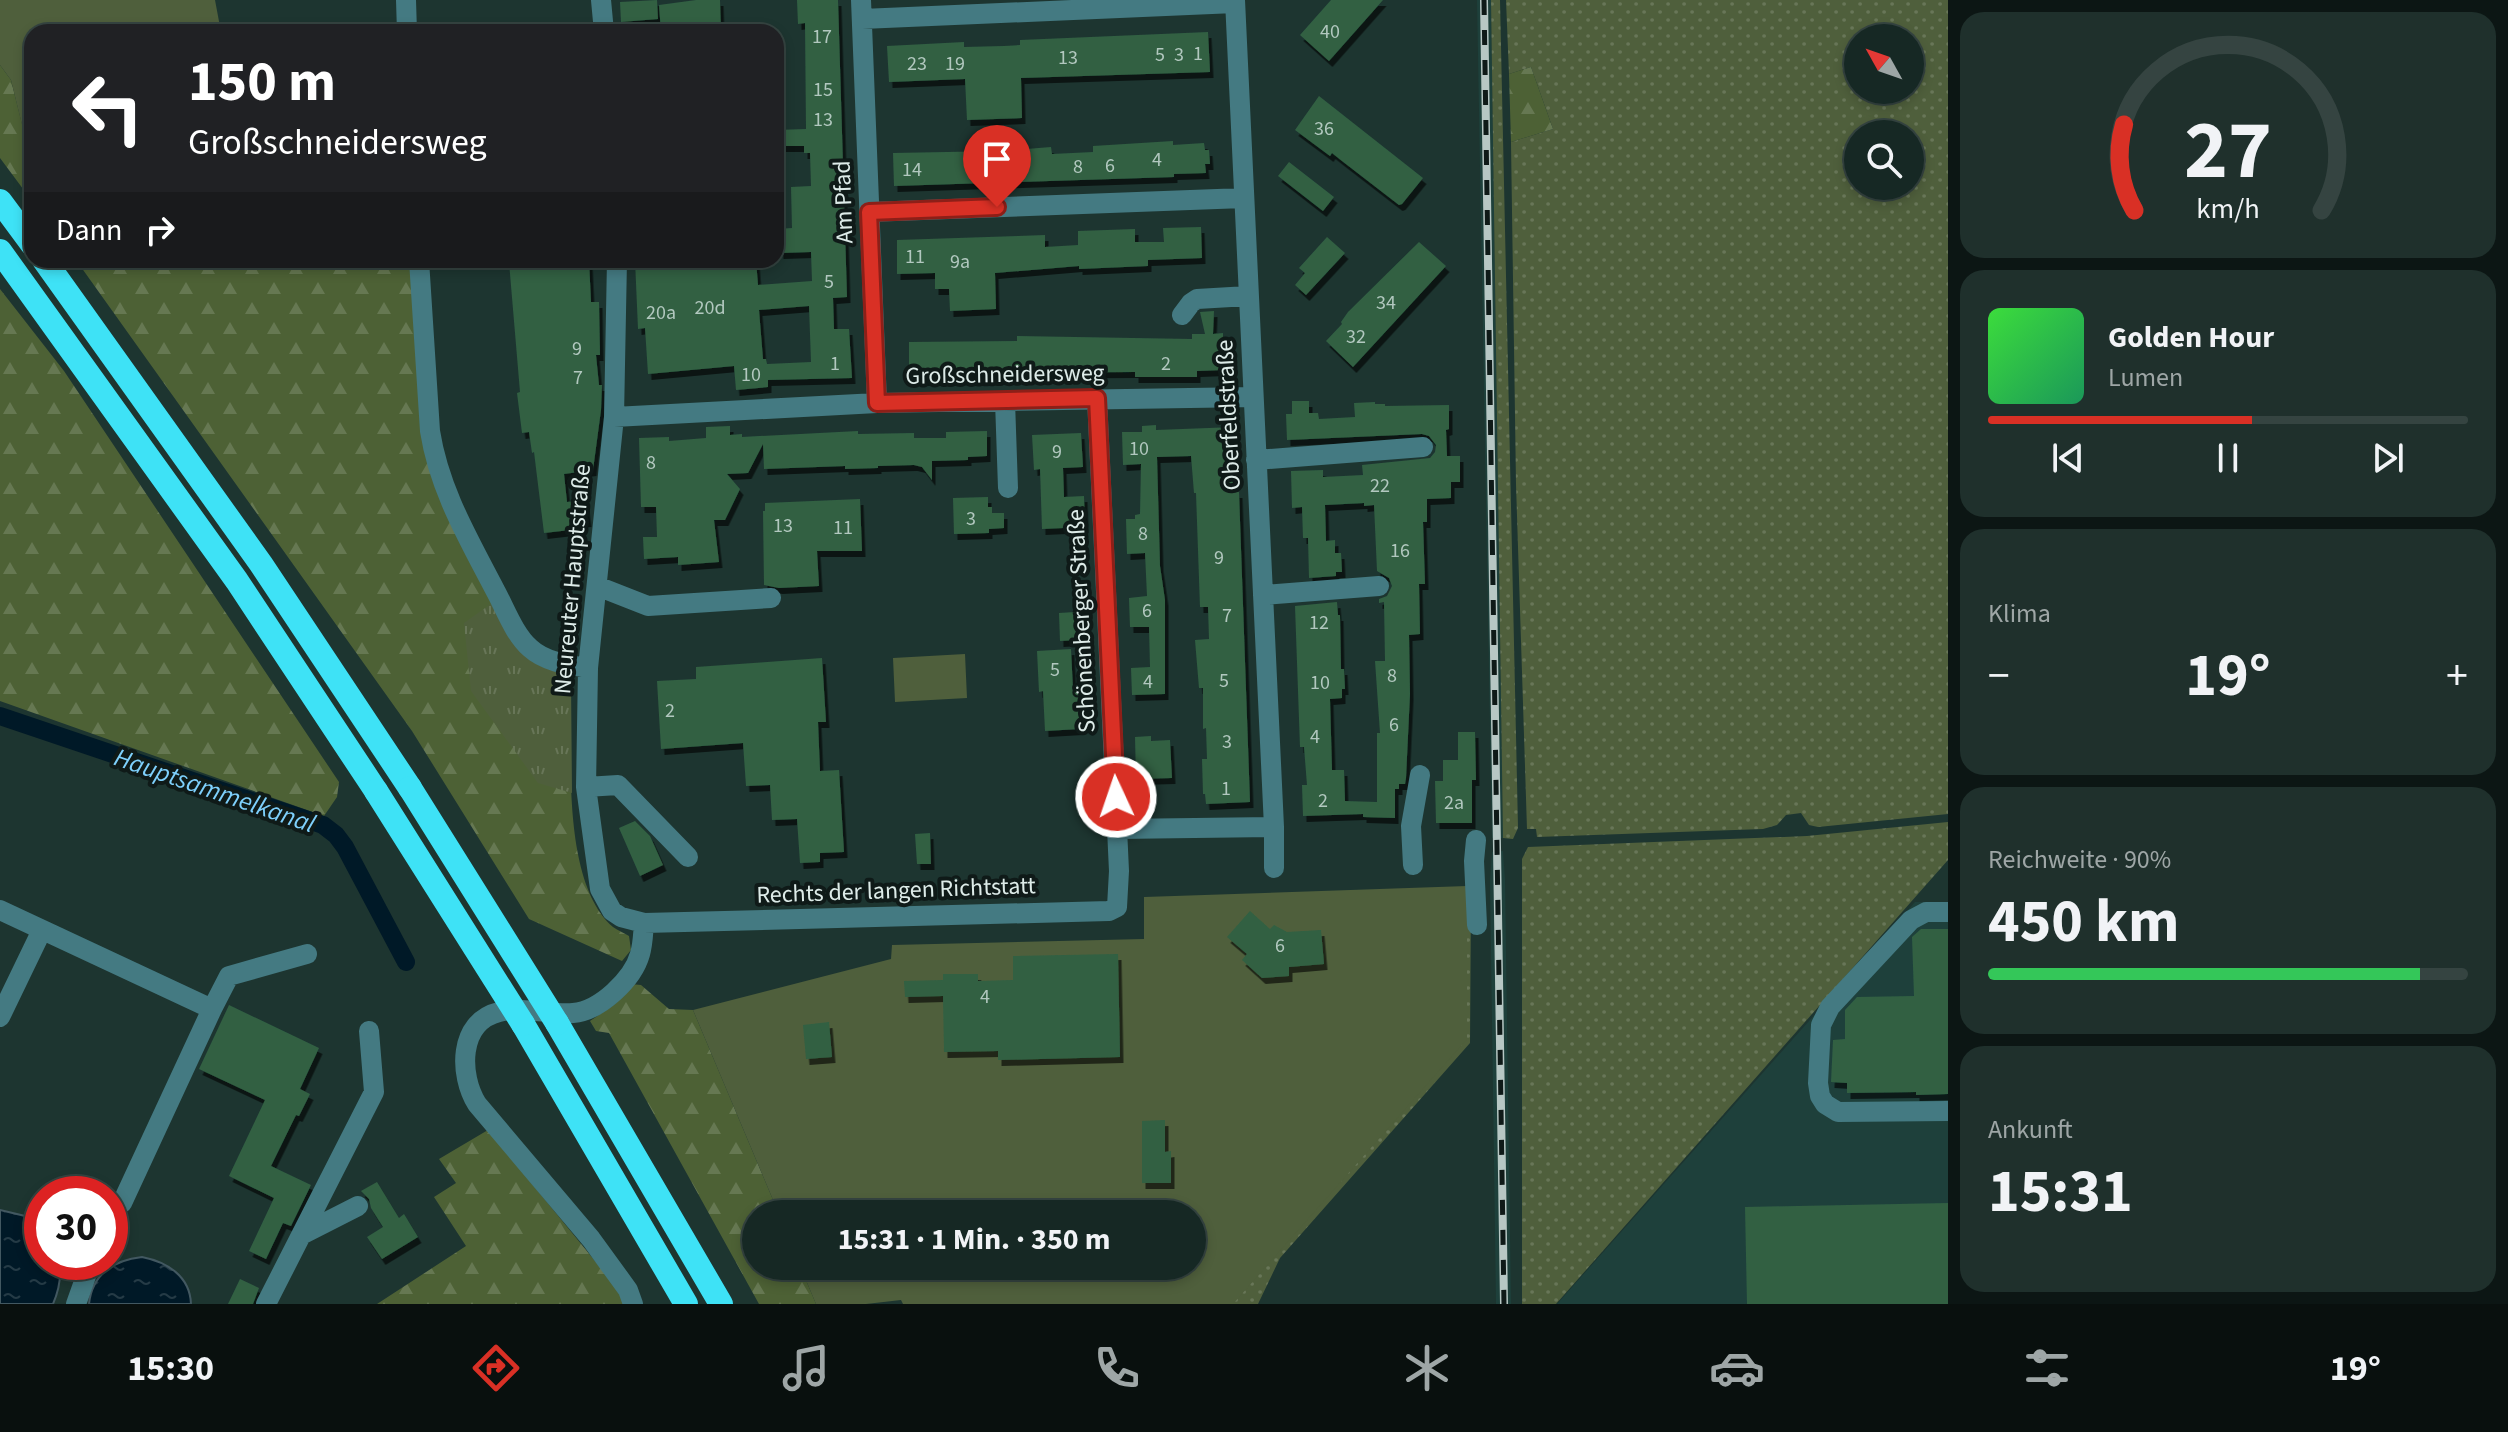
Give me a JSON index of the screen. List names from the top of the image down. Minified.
{"streets":{"street":["Am Pfad","Großschneidersweg","Oberfeldstraße","Neureuter Hauptstraße","Schönenberger Straße","Rechts der langen Richtstatt"]},"crossings":[["Am Pfad","Großschneidersweg"],["Großschneidersweg","Oberfeldstraße"],["Großschneidersweg","Neureuter Hauptstraße"],["Großschneidersweg","Schönenberger Straße"],["Neureuter Hauptstraße","Rechts der langen Richtstatt"],["Schönenberger Straße","Rechts der langen Richtstatt"]],"water":["Hauptsammelkanal"],"house_numbers":["40","17","1","5","3","13","23","19","15","13","36","4","6","8","14","11","9a","5","34","20d","20a","32","9","1","2","10","7","10","9","8","22","3","13","11","8","16","9","6","7","12","5","8","5","4","10","2","6","4","3","1","2","2a","6","4"],"north":"top left","page":{"turn":["150 m","Großschneidersweg"],"then":"Dann","song":["Golden Hour","Lumen"],"tile":["Klima",["Reichweite · 90%","450 km"],["Ankunft","15:31"]],"heat":["−","19°","+"],"limit":"30","trip":"15:31 · 1 Min. · 350 m","tabs":["15:30","19°"],"gauge":["27","km/h"]}}
